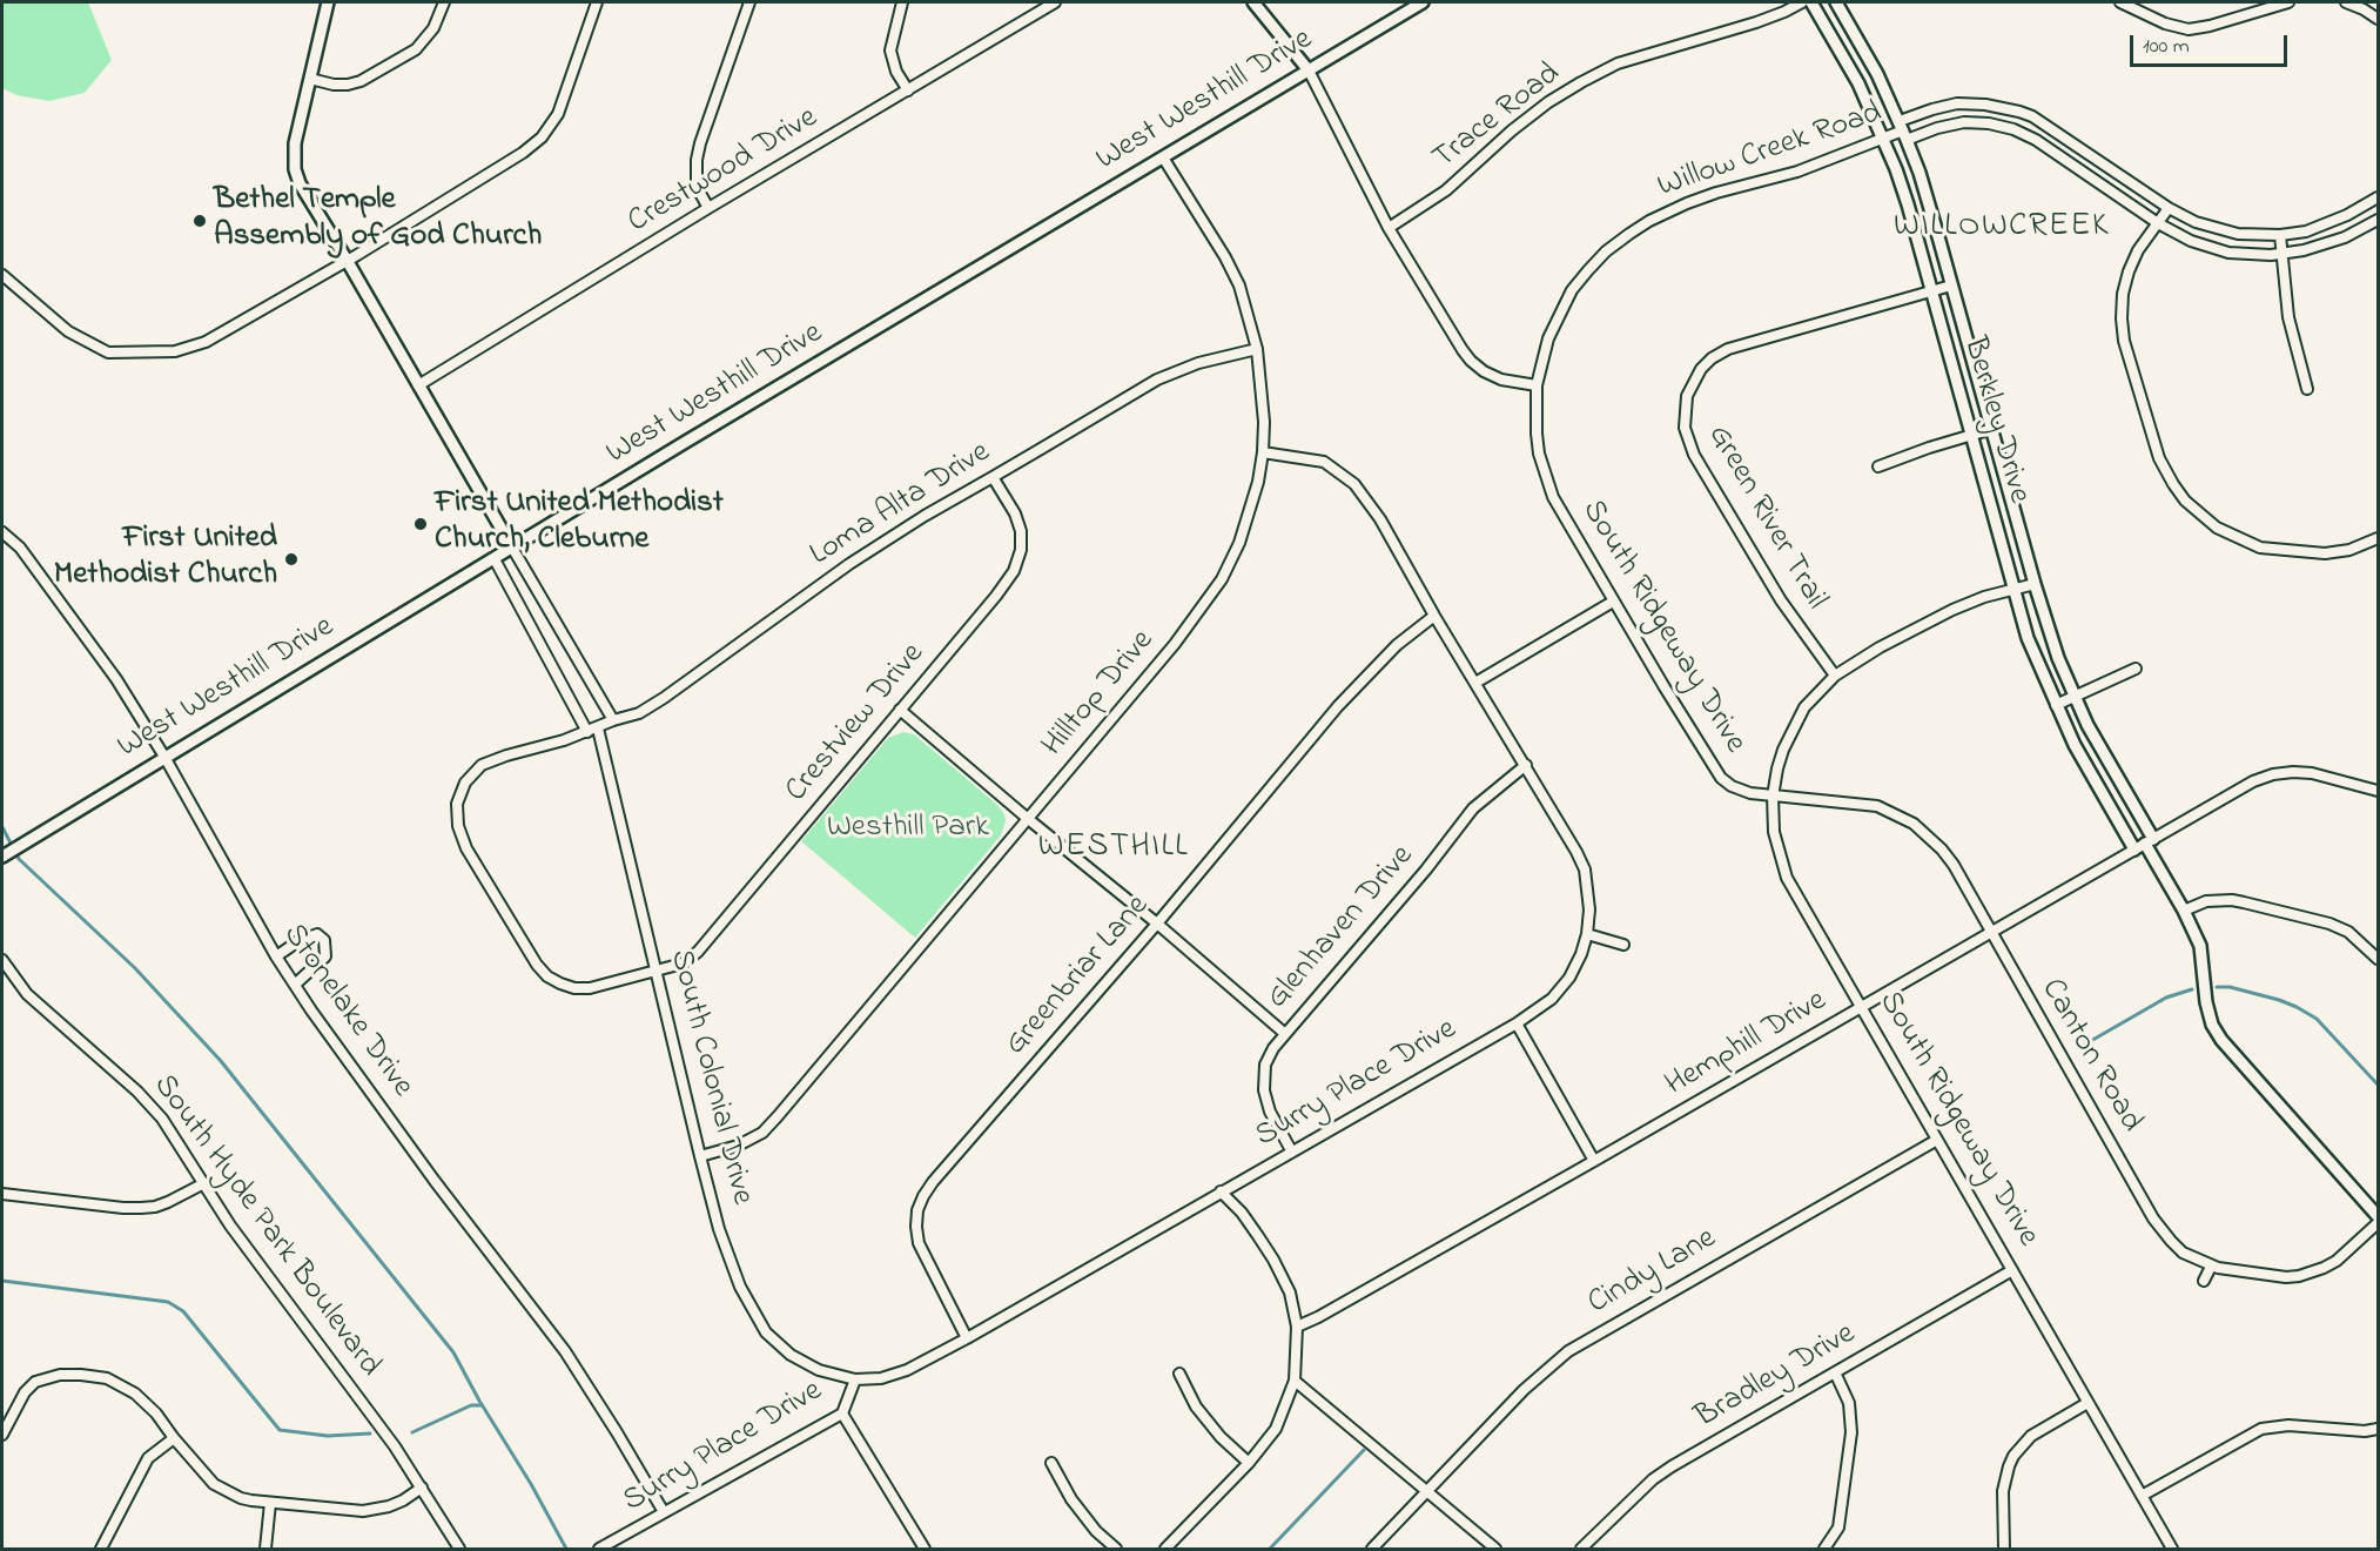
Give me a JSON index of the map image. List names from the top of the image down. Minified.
{"streets":{"street":["West Westhill Drive","Trace Road","Willow Creek Road","Crestwood Drive","Berkley Drive","Loma Alta Drive","Green River Trail","South Ridgeway Drive","Hilltop Drive","Crestview Drive","Glenhaven Drive","Greenbriar Lane","Stonelake Drive","Hemphill Drive","Canton Road","South Colonial Drive","Surry Place Drive","South Hyde Park Boulevard","Cindy Lane","Bradley Drive"]},"crossings":[["West Westhill Drive","Hilltop Drive"],["West Westhill Drive","Stonelake Drive"],["Willow Creek Road","Berkley Drive"],["Willow Creek Road","South Ridgeway Drive"],["Berkley Drive","Green River Trail"],["Berkley Drive","Hemphill Drive"],["Loma Alta Drive","Hilltop Drive"],["Loma Alta Drive","Crestview Drive"],["Loma Alta Drive","South Colonial Drive"],["South Ridgeway Drive","Hemphill Drive"],["South Ridgeway Drive","Canton Road"],["South Ridgeway Drive","Cindy Lane"],["South Ridgeway Drive","Bradley Drive"],["Hilltop Drive","South Colonial Drive"],["Hilltop Drive","Surry Place Drive"],["Crestview Drive","South Colonial Drive"],["Glenhaven Drive","Surry Place Drive"],["Greenbriar Lane","Surry Place Drive"],["Stonelake Drive","Surry Place Drive"],["Hemphill Drive","Canton Road"],["South Colonial Drive","Surry Place Drive"]],"districts":["WILLOWCREEK","WESTHILL"],"parks":["Westhill Park"],"places":["Bethel Temple Assembly of God Church","First United Methodist Church, Cleburne","First United Methodist Church"],"scale_bar":"100 m"}
